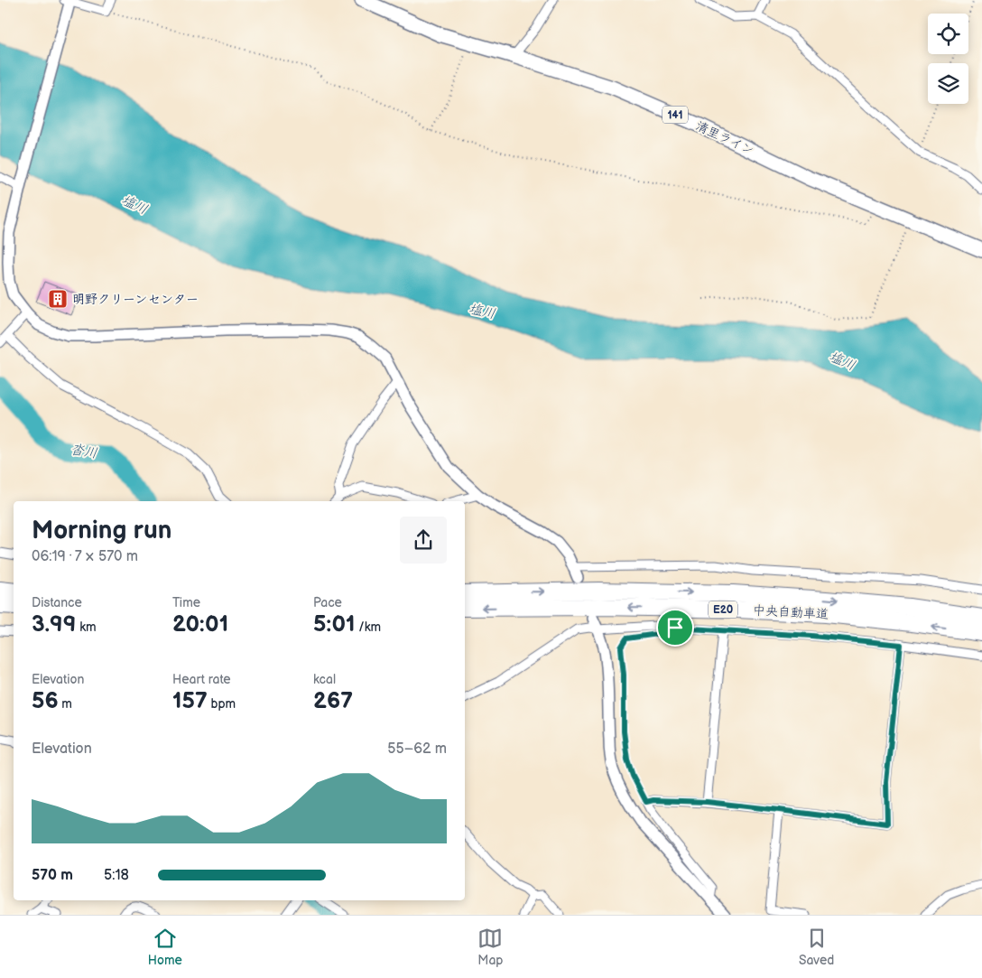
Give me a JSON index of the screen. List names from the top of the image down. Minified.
{"streets":{"highway":["141","清里ライン","E20","中央自動車道"]},"water":["塩川","沓川"],"places":{"building":["明野クリーンセンター"]},"page":{"heading":["Morning run","06:19 · 7 × 570 m"],"stats":[["Distance","3.99 km"],["Time","20:01"],["Pace","5:01 /km"],["Elevation","56 m"],["Heart rate","157 bpm"],["kcal","267"]],"chart":["Elevation","55–62 m"],"list":[{"name":"570 m","note":"5:18"}],"tabs":["Home","Map","Saved"]}}
